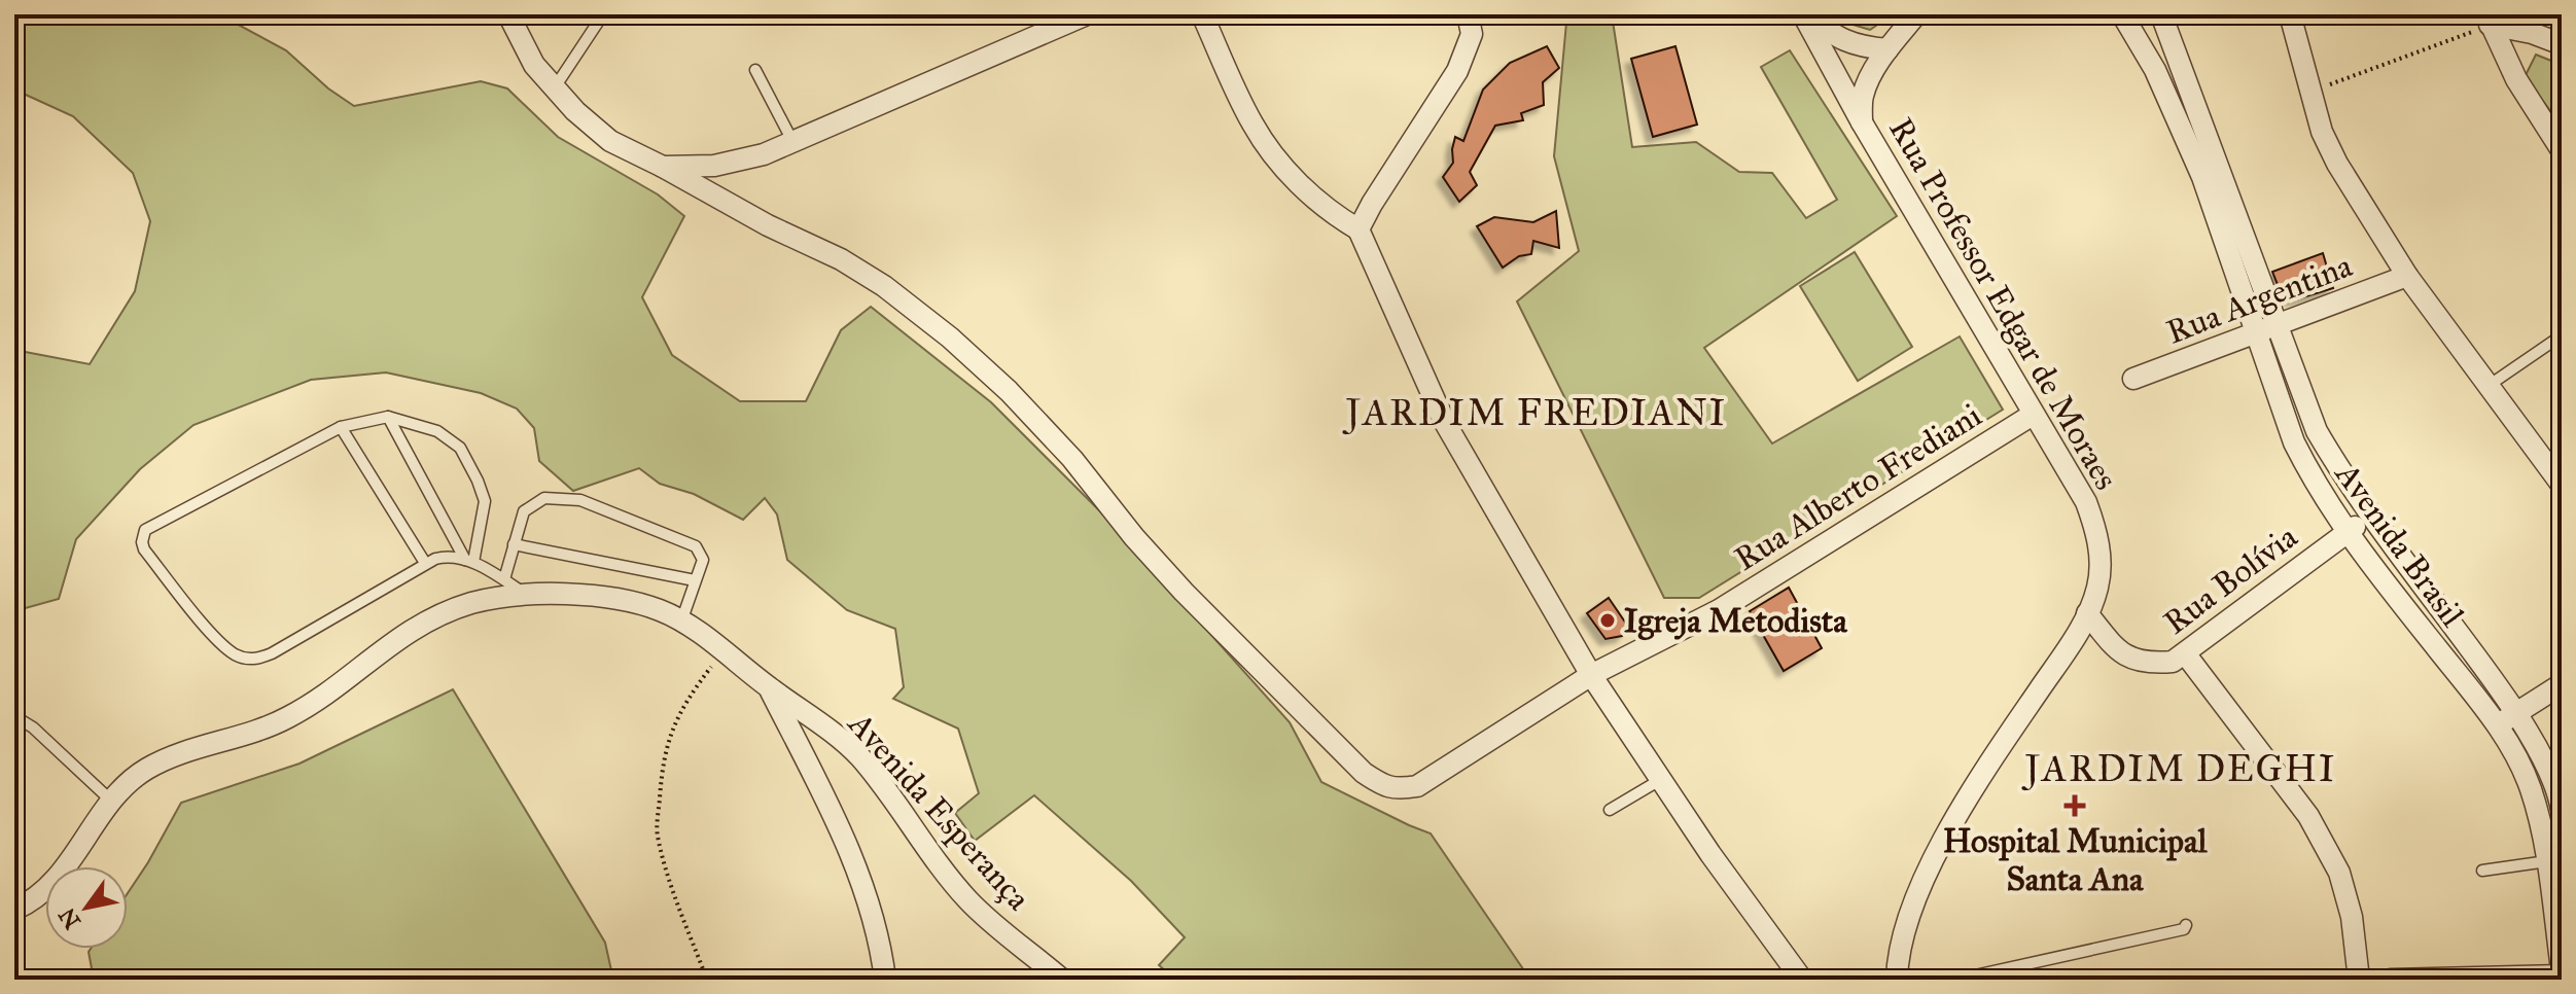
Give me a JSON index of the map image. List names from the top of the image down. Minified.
{"streets":{"street":["Rua Argentina","Rua Professor Edgar de Moraes","Rua Alberto Frediani","Avenida Brasil","Rua Bolívia","Avenida Esperança"]},"crossings":[["Rua Argentina","Avenida Brasil"],["Rua Professor Edgar de Moraes","Rua Alberto Frediani"],["Rua Professor Edgar de Moraes","Rua Bolívia"],["Avenida Brasil","Rua Bolívia"]],"districts":["JARDIM FREDIANI","JARDIM DEGHI"],"places":{"other":["Igreja Metodista"],"health":["Hospital Municipal Santa Ana"]},"north":"bottom left"}
